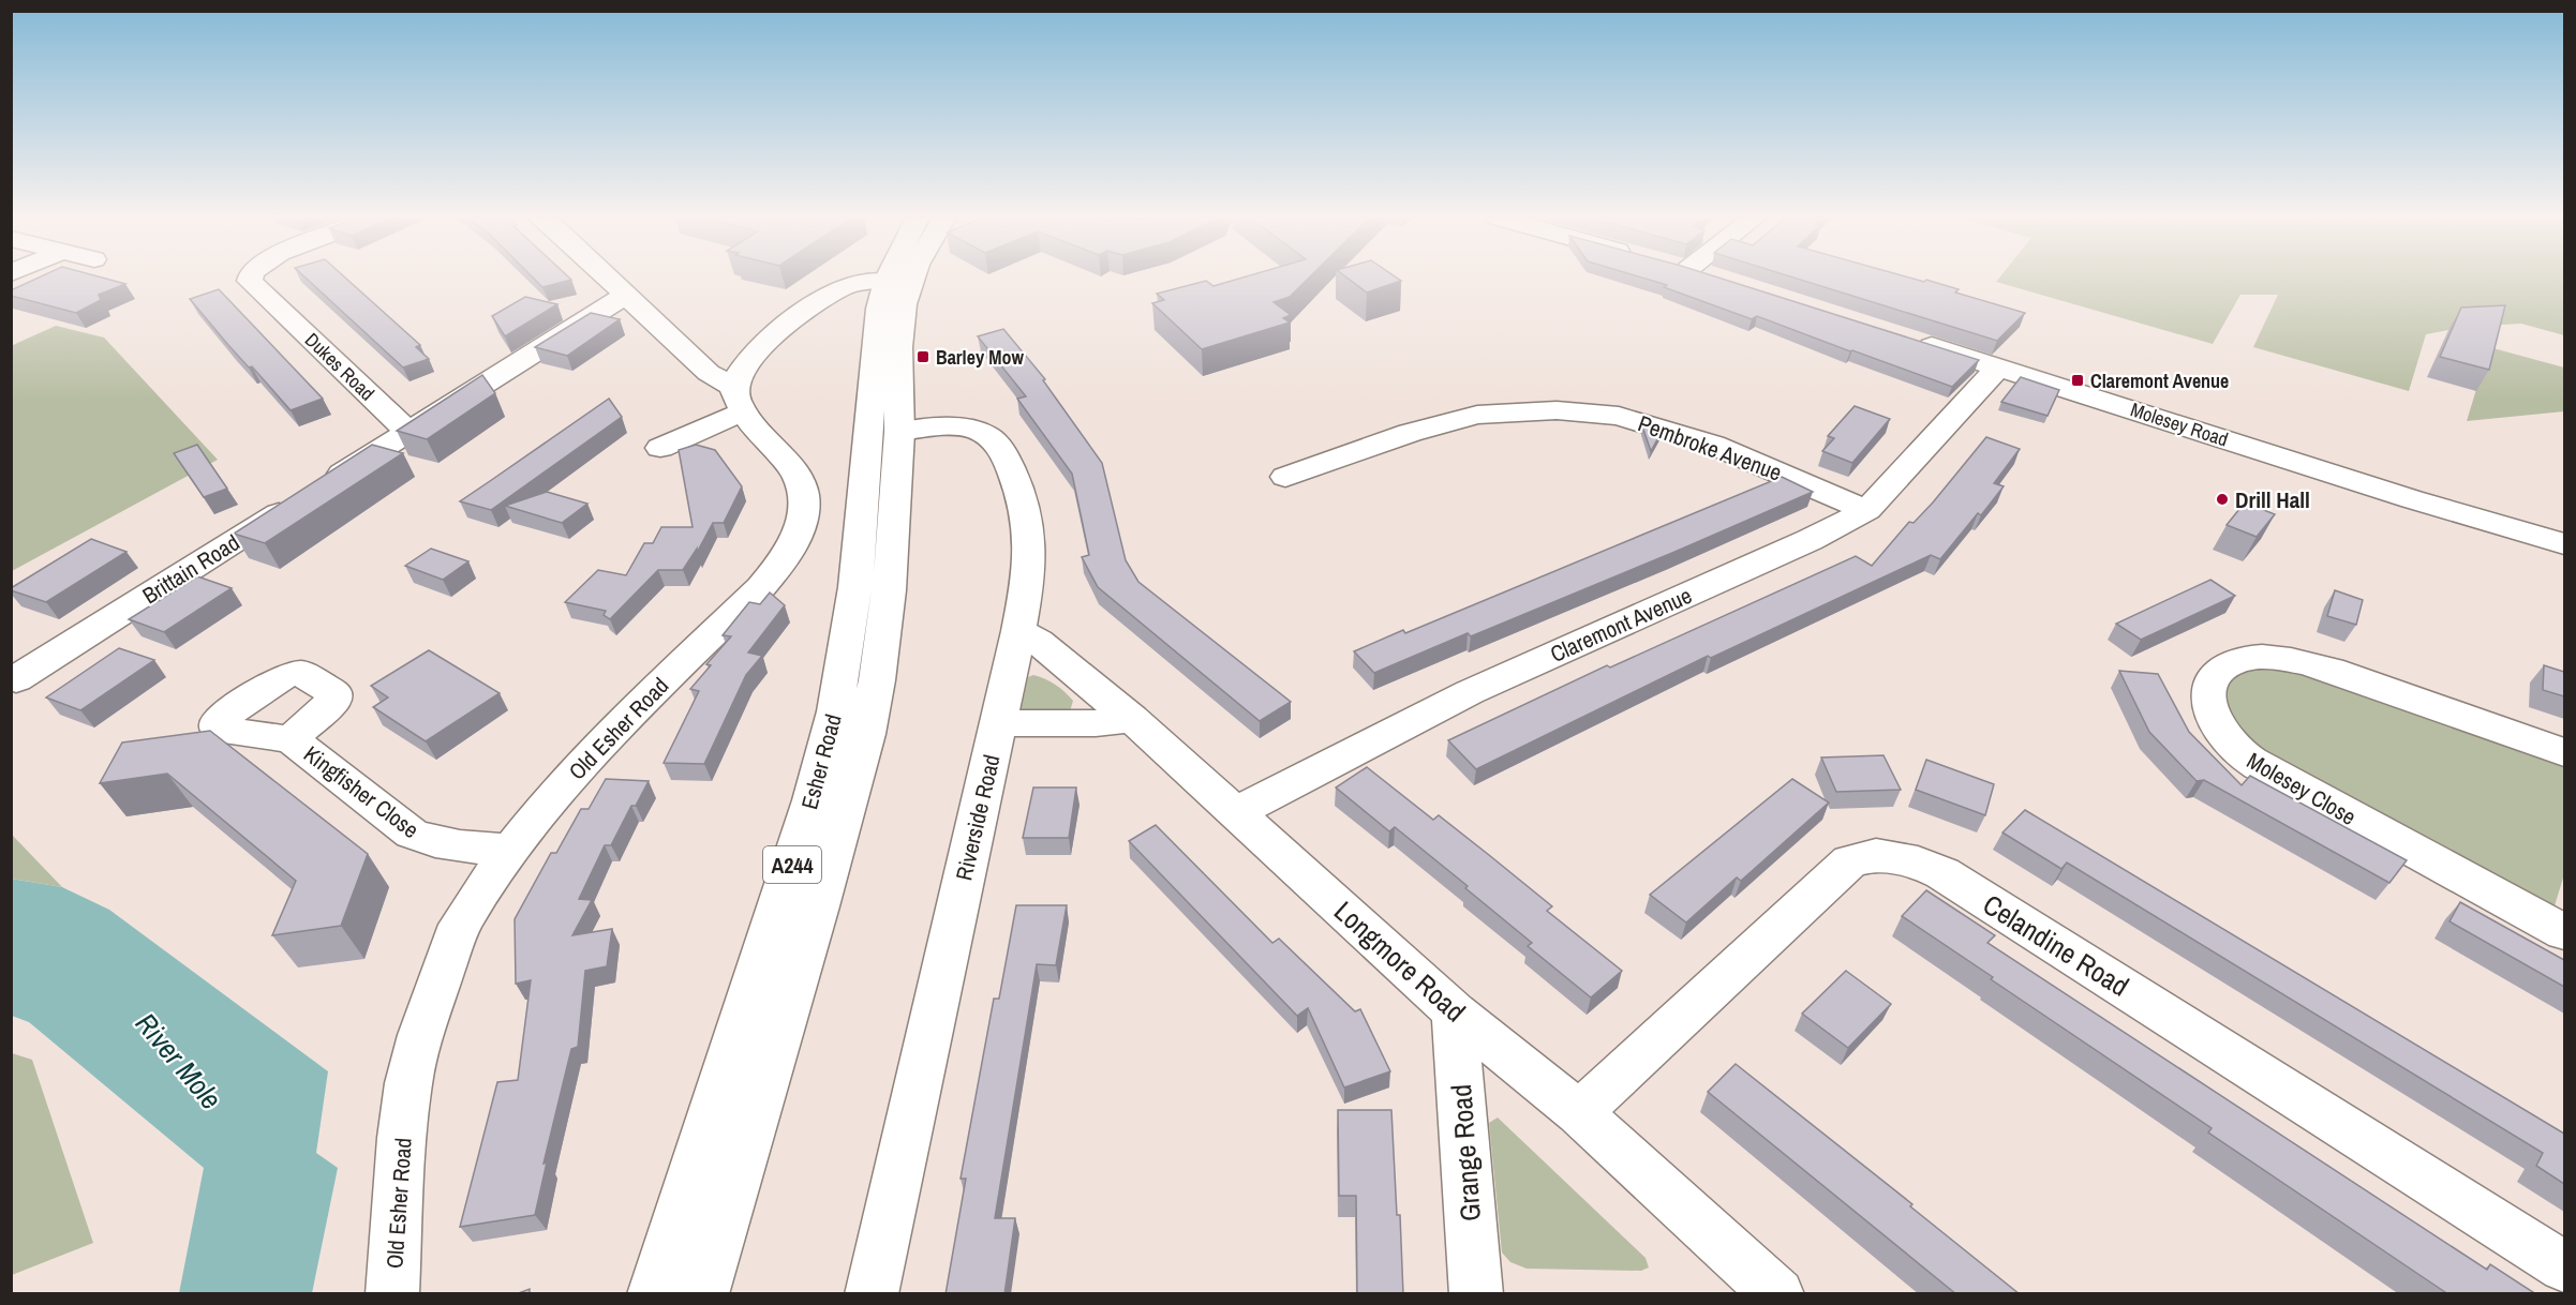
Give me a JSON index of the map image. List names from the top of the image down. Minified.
{"streets":{"street":["Dukes Road","Molesey Road","Pembroke Avenue","Brittain Road","Claremont Avenue","Old Esher Road","Esher Road","Molesey Close","Kingfisher Close","Riverside Road","A244","Celandine Road","Longmore Road","Grange Road"]},"crossings":[["Dukes Road","Brittain Road"],["Molesey Road","Claremont Avenue"],["Pembroke Avenue","Claremont Avenue"],["Brittain Road","Old Esher Road"],["Claremont Avenue","Longmore Road"],["Old Esher Road","Kingfisher Close"],["Esher Road","Riverside Road"],["Riverside Road","Longmore Road"],["Celandine Road","Longmore Road"],["Longmore Road","Grange Road"]],"water":["River Mole"],"places":{"transit":["Barley Mow","Claremont Avenue"],"other":["Drill Hall"]}}
